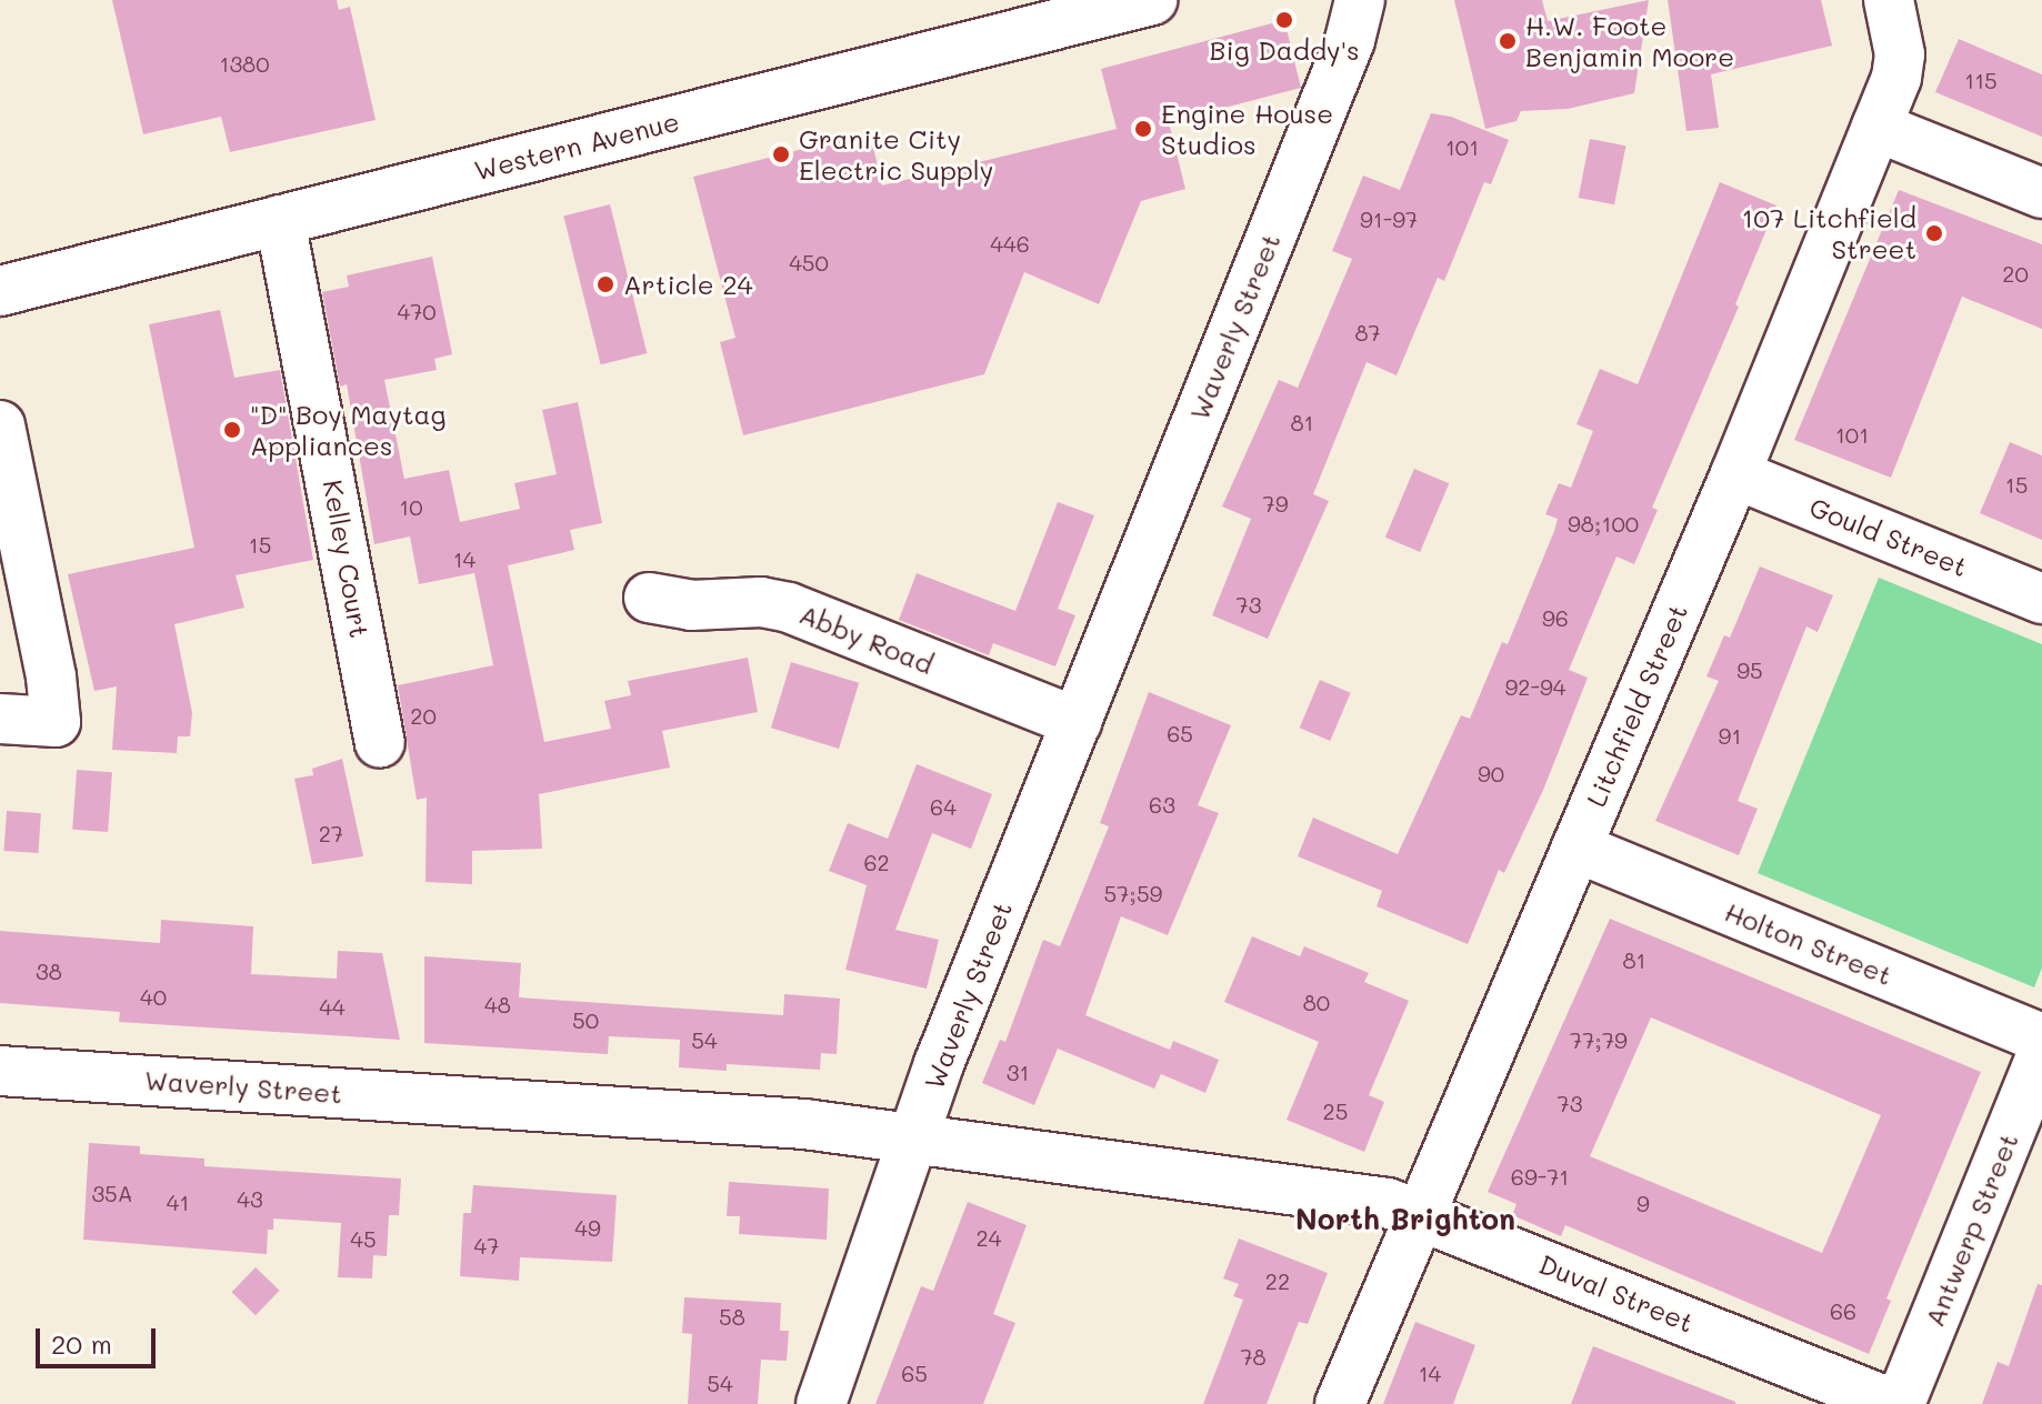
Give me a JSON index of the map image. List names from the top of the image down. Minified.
{"streets":{"street":["Western Avenue","Waverly Street","Gould Street","Kelley Court","Abby Road","Litchfield Street","Holton Street","Antwerp Street","Duval Street"]},"crossings":[["Western Avenue","Kelley Court"],["Waverly Street","Abby Road"],["Waverly Street","Duval Street"],["Gould Street","Litchfield Street"],["Litchfield Street","Holton Street"],["Litchfield Street","Duval Street"]],"districts":["North Brighton"],"places":["Big Daddy's","H.W. Foote Benjamin Moore","Engine House Studios","Granite City Electric Supply","107 Litchfield Street","Article 24","\"D\" Boy Maytag Appliances"],"house_numbers":["1380","115","101","91-97","446","450","20","470","87","81","101","15","79","10","98;100","15","14","73","96","95","92-94","20","65","91","90","63","64","27","62","57;59","81","38","40","80","48","44","50","54","77;79","31","73","25","69-71","35A","43","41","9","49","24","45","47","22","66","58","78","65","14","54"],"scale_bar":"20 m"}
